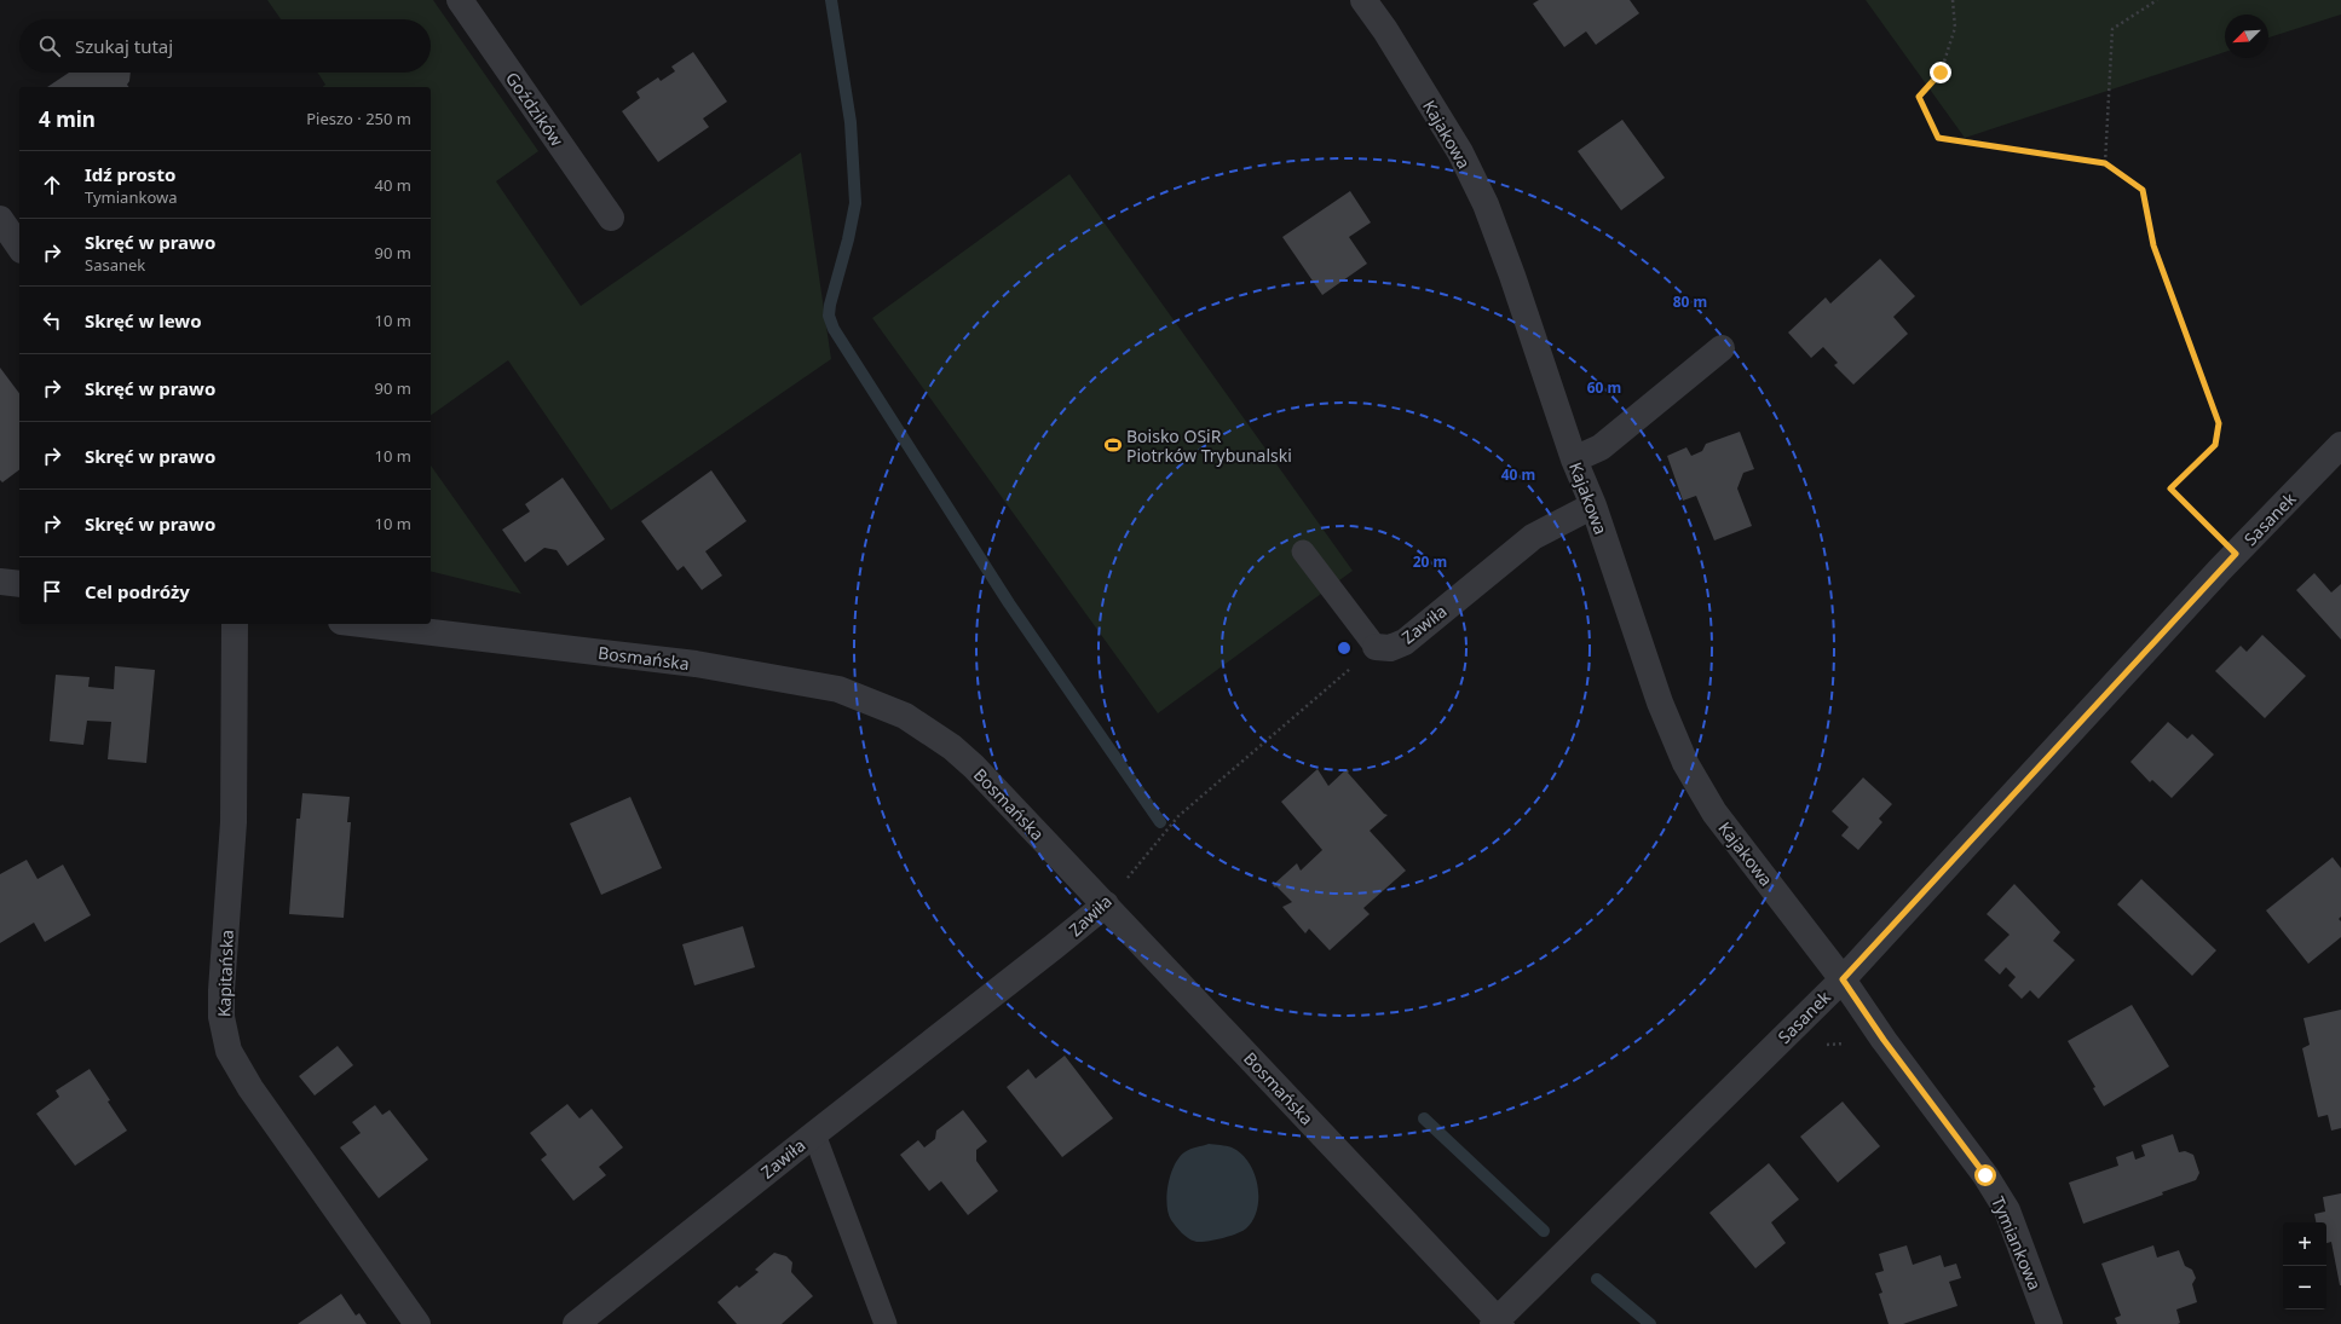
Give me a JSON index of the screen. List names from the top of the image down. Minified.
{"streets":{"street":["Goździków","Kajakowa","Sasanek","Zawiła","Bosmańska","Kapitańska","Tymiankowa"]},"crossings":[["Kajakowa","Sasanek"],["Kajakowa","Zawiła"],["Kajakowa","Tymiankowa"],["Sasanek","Bosmańska"],["Sasanek","Tymiankowa"],["Zawiła","Bosmańska"]],"places":{"sports":["Boisko OSiR Piotrków Trybunalski"]},"north":"bottom left","page":{"search":"Szukaj tutaj","heading":["4 min","Pieszo · 250 m"],"list":[["Idź prosto","Tymiankowa","40 m"],["Skręć w prawo","Sasanek","90 m"],["Skręć w lewo","10 m"],["Skręć w prawo","90 m"],["Skręć w prawo","10 m"],["Skręć w prawo","10 m"],"Cel podróży"],"map_buttons":["+","−"]},"rings":["80 m","60 m","40 m","20 m"]}
